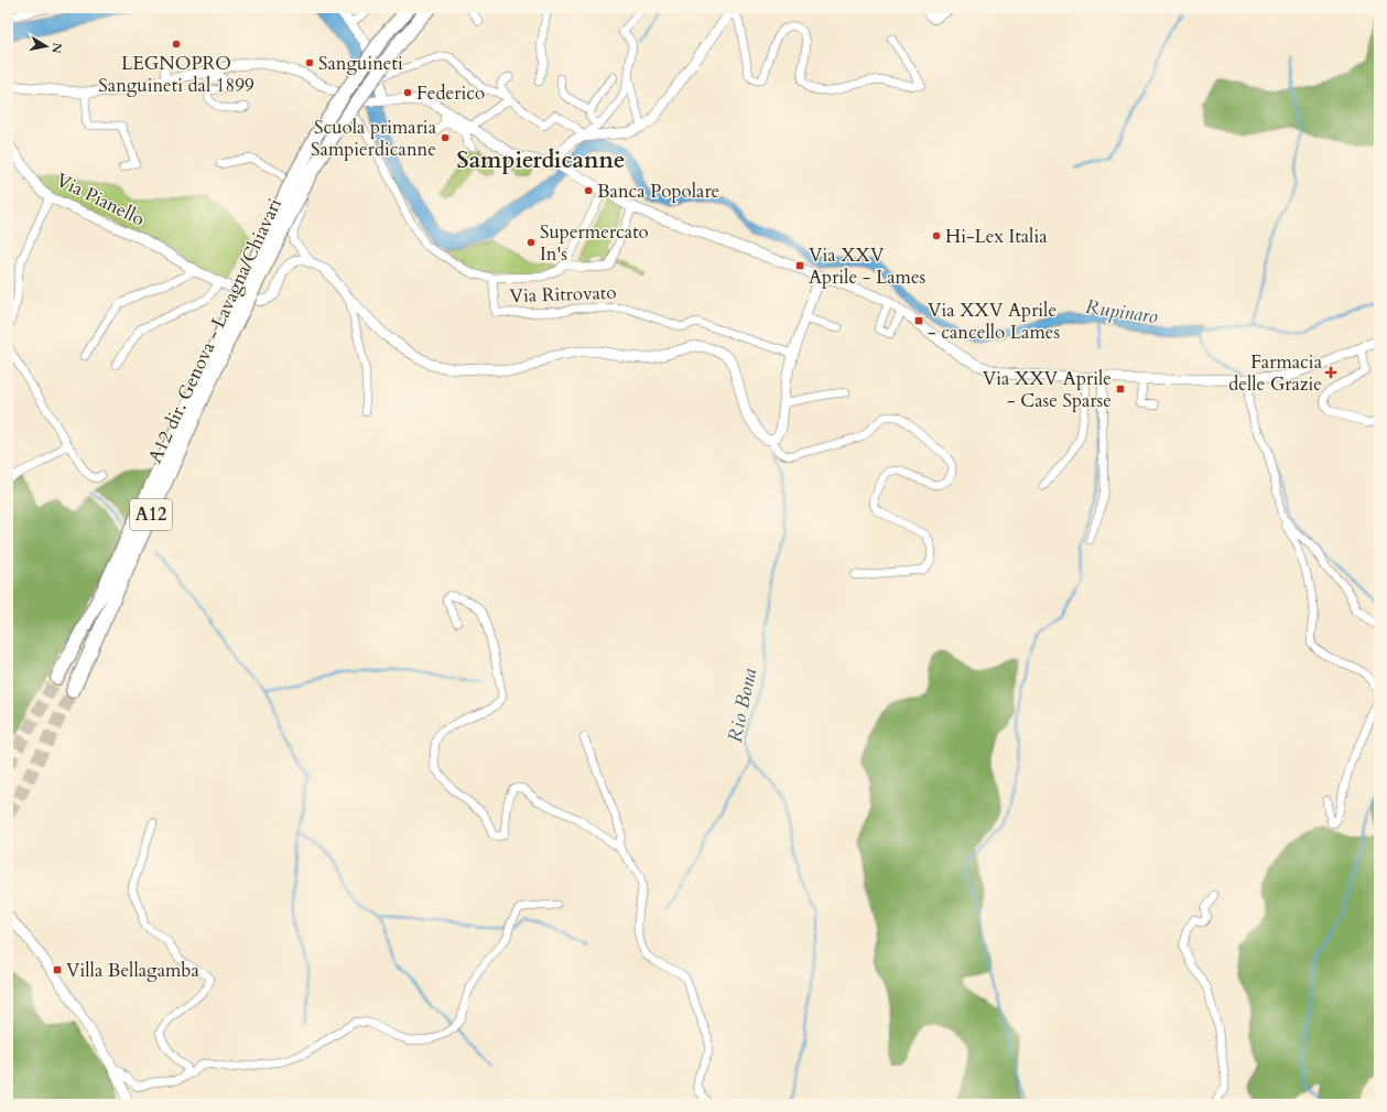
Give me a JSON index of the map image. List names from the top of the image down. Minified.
{"streets":{"highway":["A12 dir. Genova - Lavagna/Chiavari","A12"],"street":["Via Pianello","Via Ritrovato"]},"crossings":[["A12 dir. Genova - Lavagna/Chiavari","A12"]],"districts":["Sampierdicanne"],"water":["Rupinaro","Rio Bona"],"places":{"other":["LEGNOPRO Sanguineti dal 1899","Sanguineti","Federico","Scuola primaria Sampierdicanne","Banca Popolare","Hi-Lex Italia","Supermercato In's"],"transit":["Via XXV Aprile - Lames","Via XXV Aprile - cancello Lames","Via XXV Aprile - Case Sparse","Villa Bellagamba"],"health":["Farmacia delle Grazie"]},"north":"right"}
